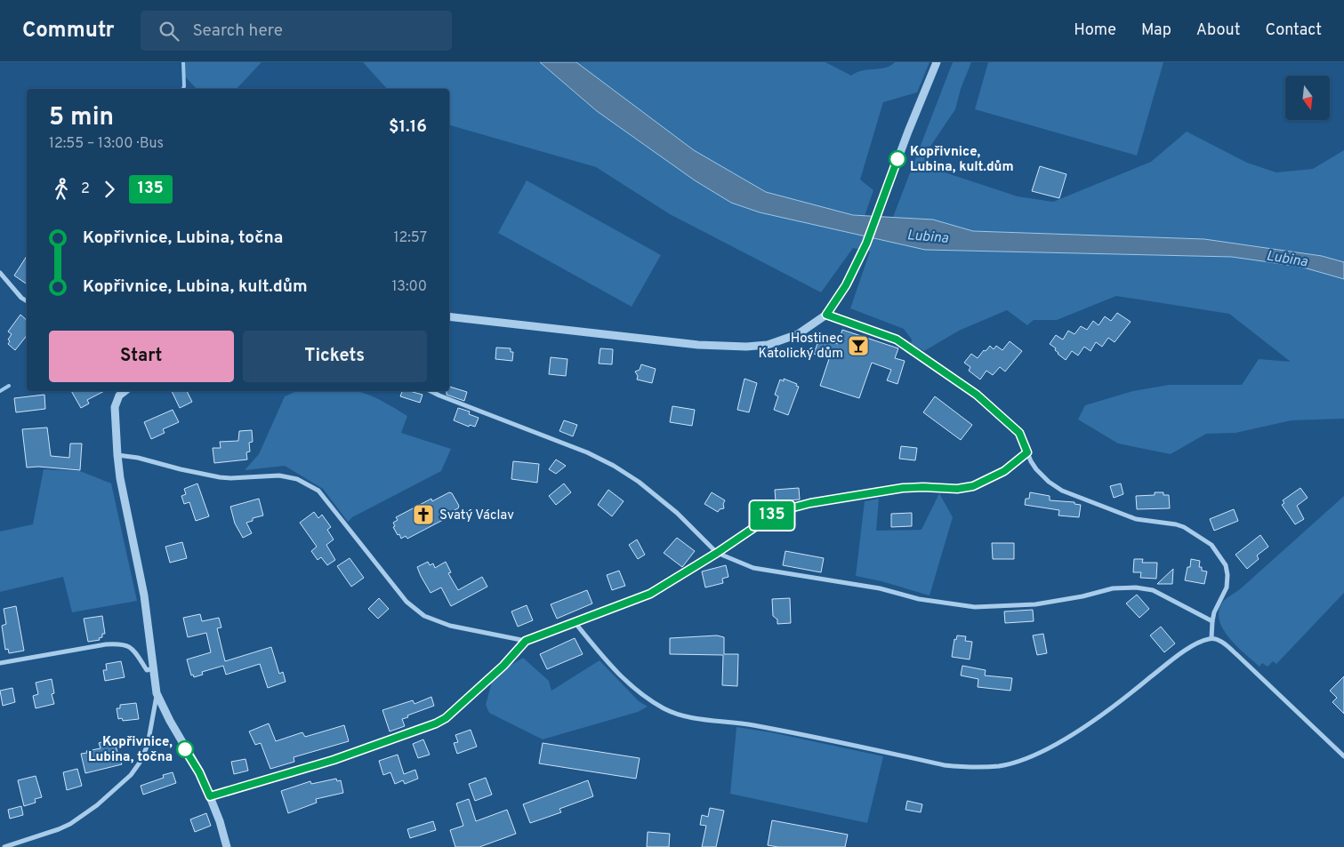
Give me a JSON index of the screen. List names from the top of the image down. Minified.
{"water":["Lubina"],"places":{"other":["Kopřivnice, Lubina, kult.dům","Kopřivnice, Lubina, točna"],"bar":["Hostinec Katolický dům"],"church":["Svatý Václav"]},"lines":["bus line 135"],"north":"bottom","page":{"header":"Commutr","search":"Search here","nav":["Home","Map","About","Contact"],"on_map":"135","heading":["5 min","12:55 – 13:00 · Bus","$1.16"],"legs":["2","135"],"list":[{"name":"Kopřivnice, Lubina, točna","value":"12:57"},{"name":"Kopřivnice, Lubina, kult.dům","value":"13:00"}],"buttons":["Start","Tickets"]}}
